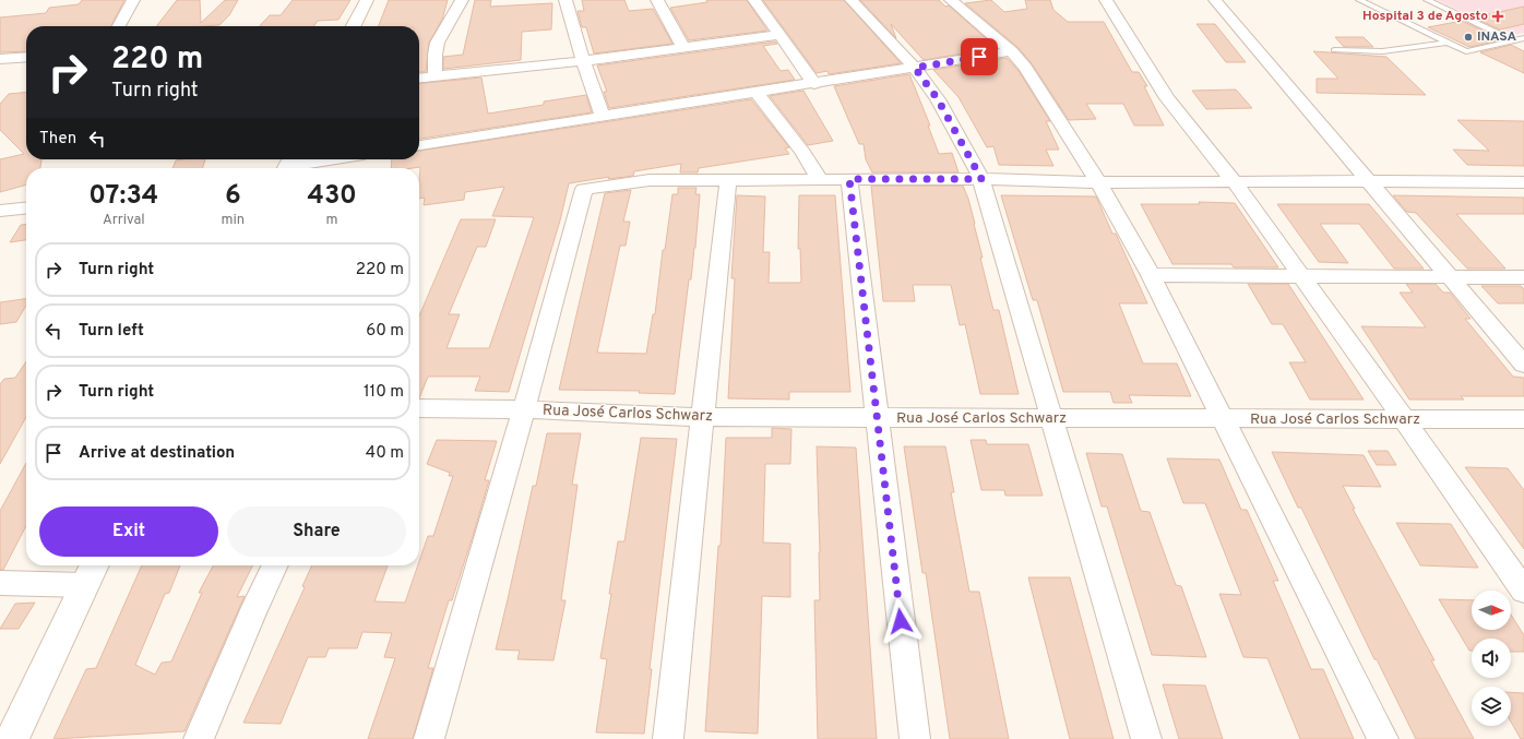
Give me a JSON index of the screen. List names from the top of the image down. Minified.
{"streets":{"street":["Rua José Carlos Schwarz"]},"places":{"health":["Hospital 3 de Agosto"],"other":["INASA"]},"north":"right","page":{"turn":["220 m","Turn right"],"then":"Then","eta":["07:34","Arrival","6","min","430","m"],"list":[{"name":"Turn right","value":"220 m"},{"name":"Turn left","value":"60 m"},{"name":"Turn right","value":"110 m"},{"name":"Arrive at destination","value":"40 m"}],"buttons":["Exit","Share"]}}
